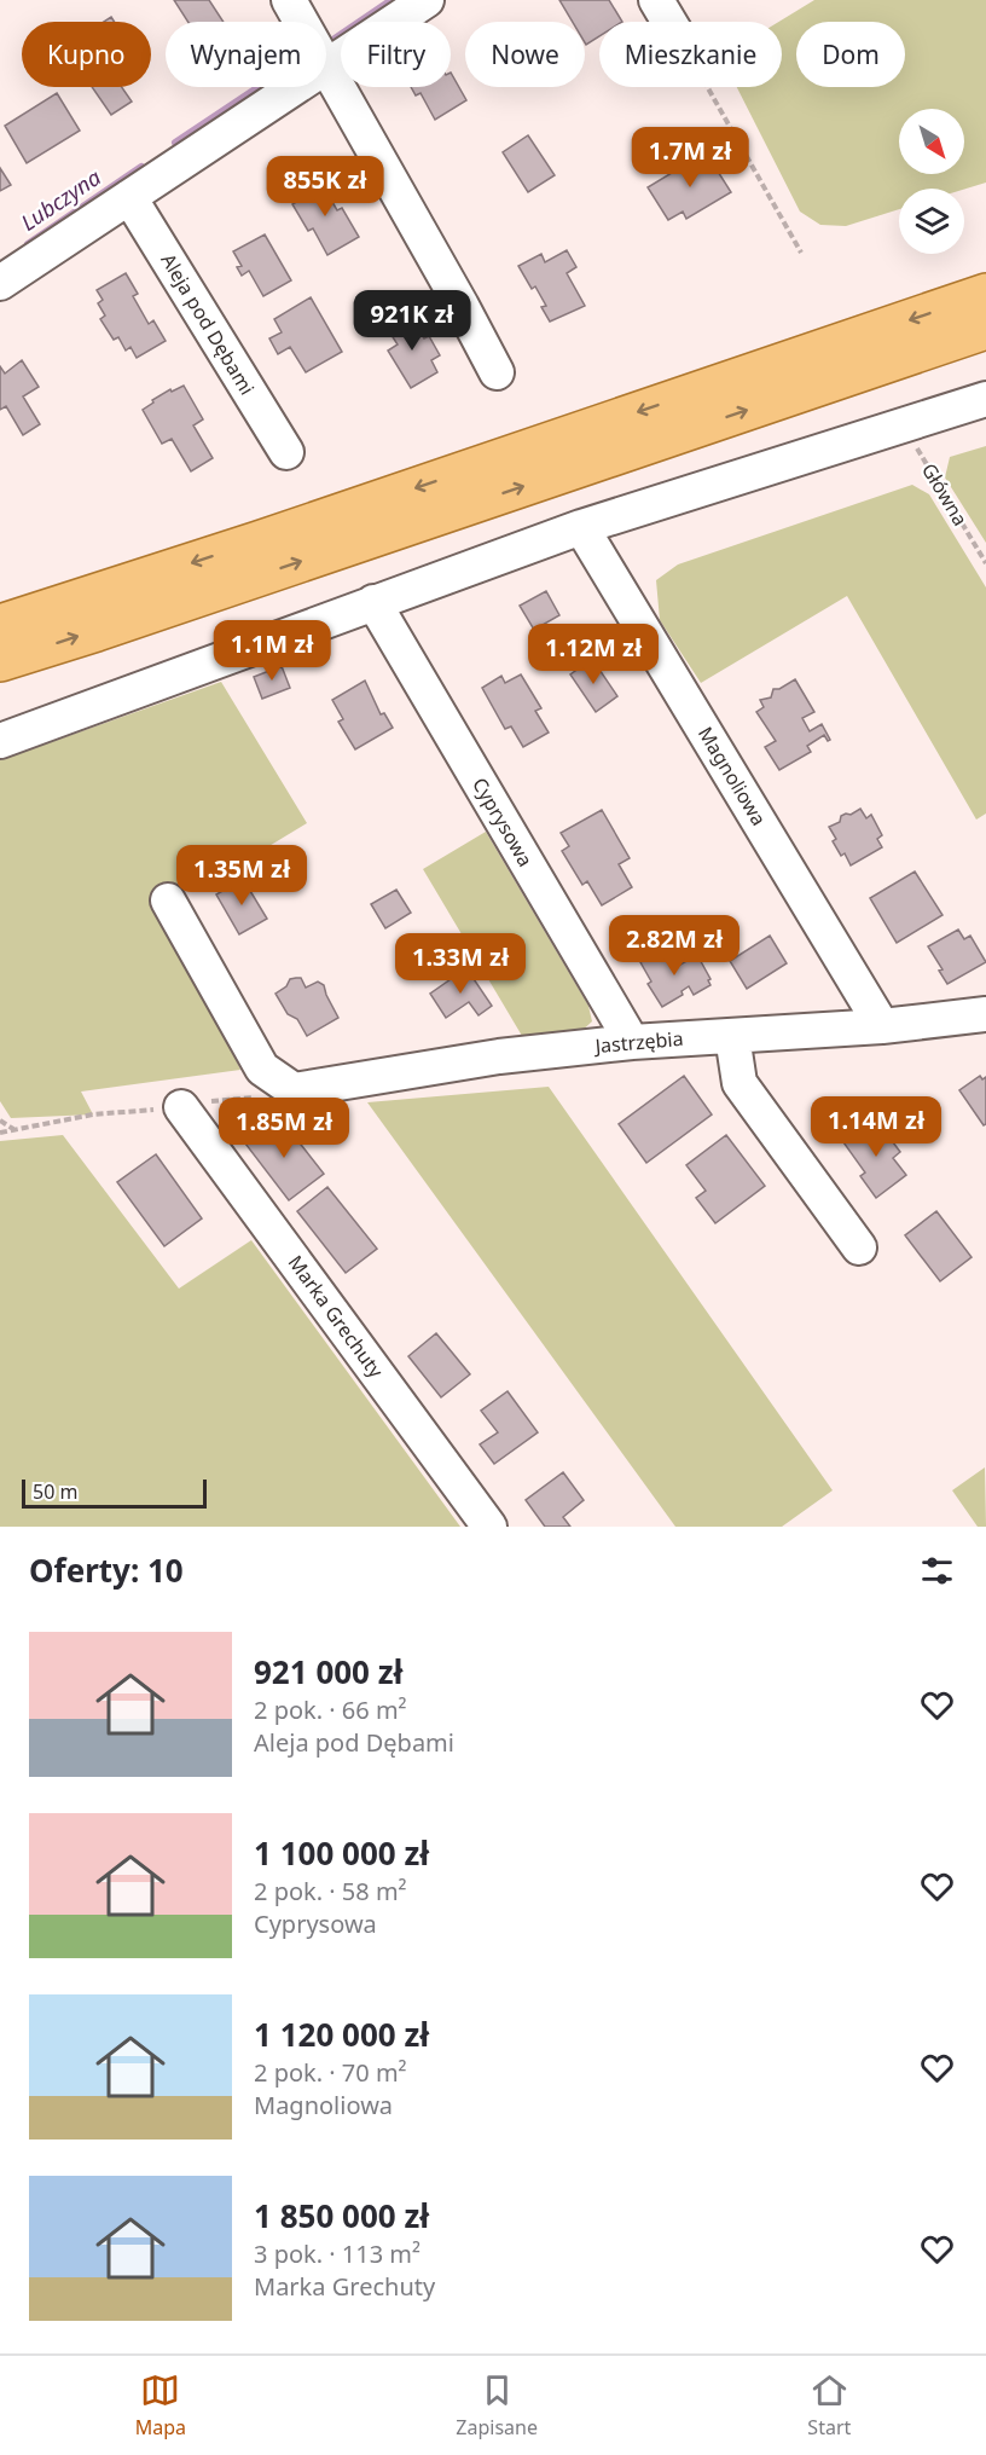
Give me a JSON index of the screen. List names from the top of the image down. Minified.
{"streets":{"street":["Aleja pod Dębami","Magnoliowa","Cyprysowa","Jastrzębia","Marka Grechuty"],"path":["Główna"]},"crossings":[["Magnoliowa","Jastrzębia"],["Cyprysowa","Jastrzębia"]],"water":["Lubczyna"],"scale_bar":"50 m","north":"bottom right","page":{"chip":["Kupno","Wynajem","Filtry","Nowe","Mieszkanie","Dom"],"price":["1.7M zł","855K zł","921K zł","1.1M zł","1.12M zł","1.35M zł","2.82M zł","1.33M zł","1.14M zł","1.85M zł"],"scale":"50 m","heading":"Oferty: 10","list":[{"name":"921 000 zł","note":"2 pok. · 66 m² · Aleja pod Dębami"},{"name":"1 100 000 zł","note":"2 pok. · 58 m² · Cyprysowa"},{"name":"1 120 000 zł","note":"2 pok. · 70 m² · Magnoliowa"},{"name":"1 850 000 zł","note":"3 pok. · 113 m² · Marka Grechuty"}],"tabs":["Mapa","Zapisane","Start"]}}
